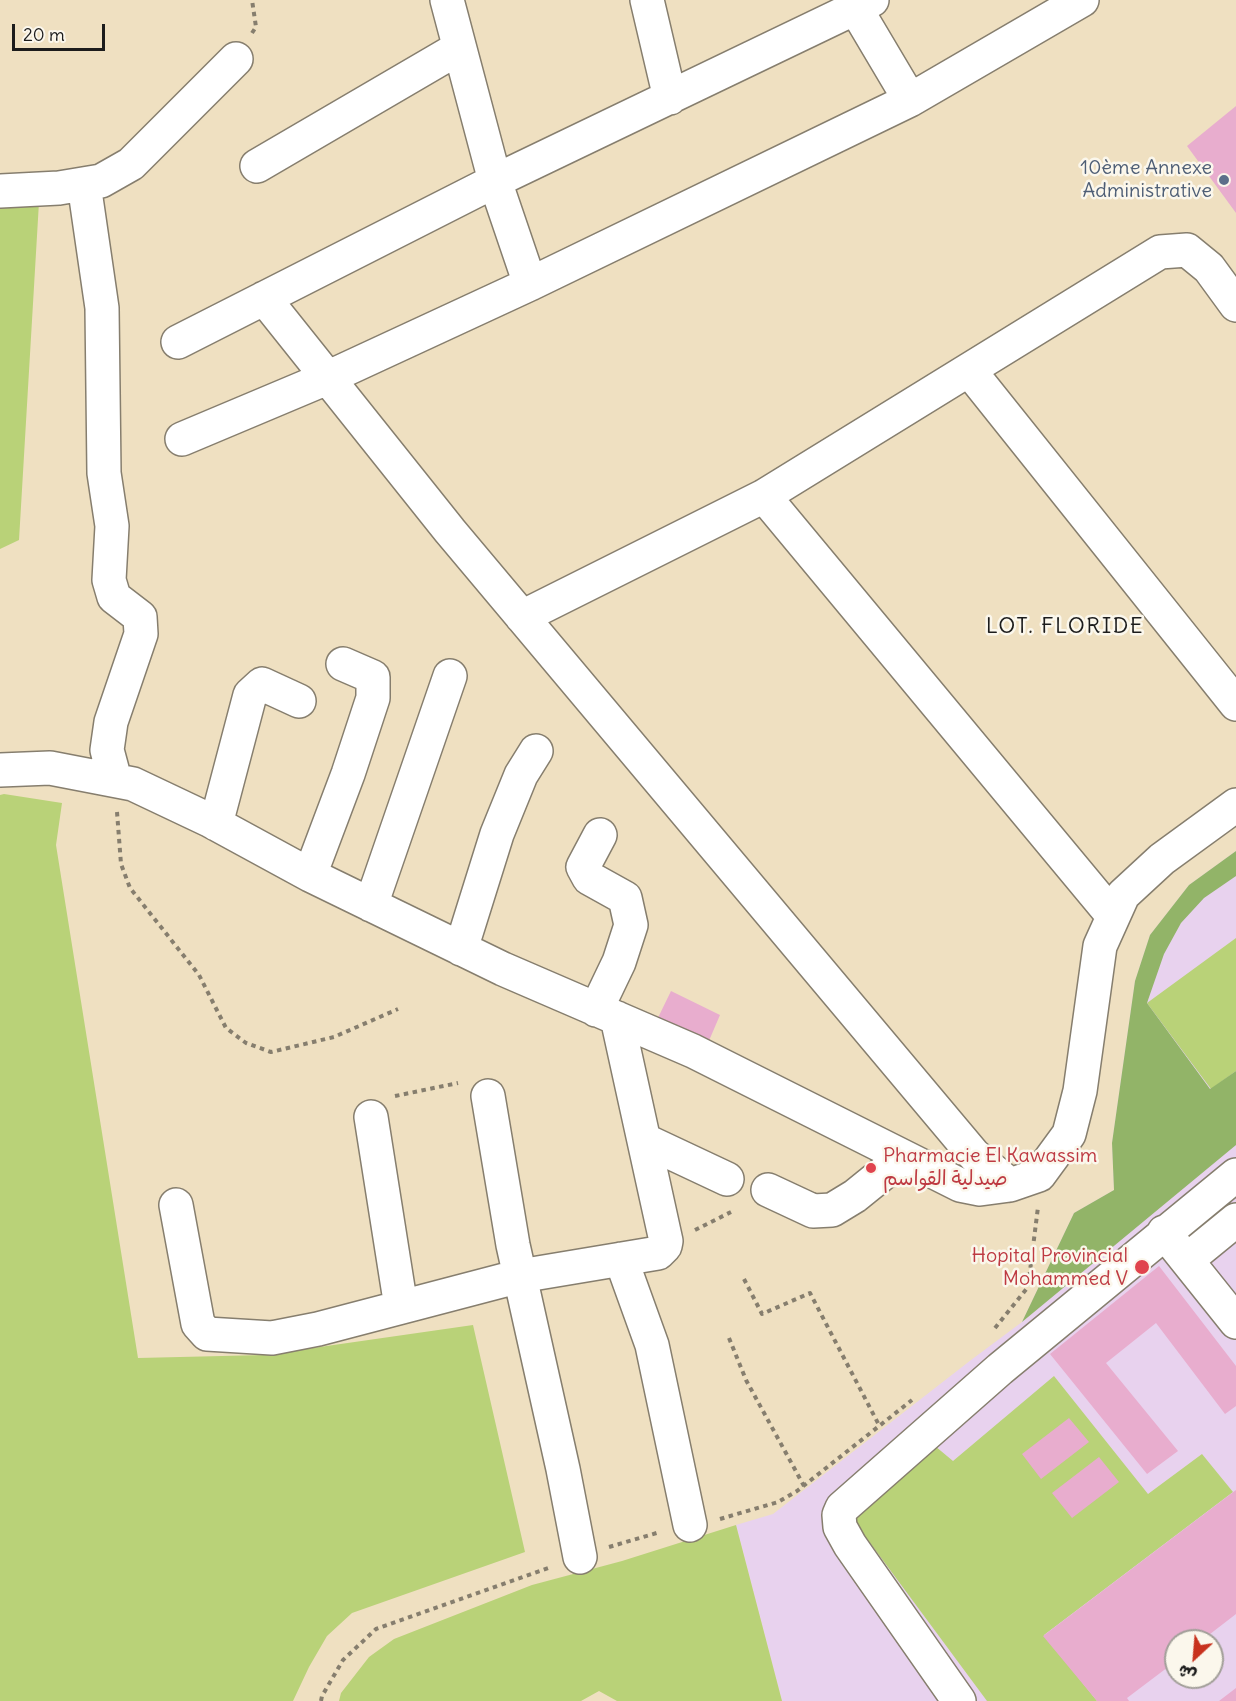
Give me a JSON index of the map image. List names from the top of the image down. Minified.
{"districts":["LOT. FLORIDE"],"places":["10ème Annexe Administrative","Pharmacie El Kawassim صيدلية القواسم","Hopital Provincial Mohammed V"],"scale_bar":"20 m","north":"bottom left"}
